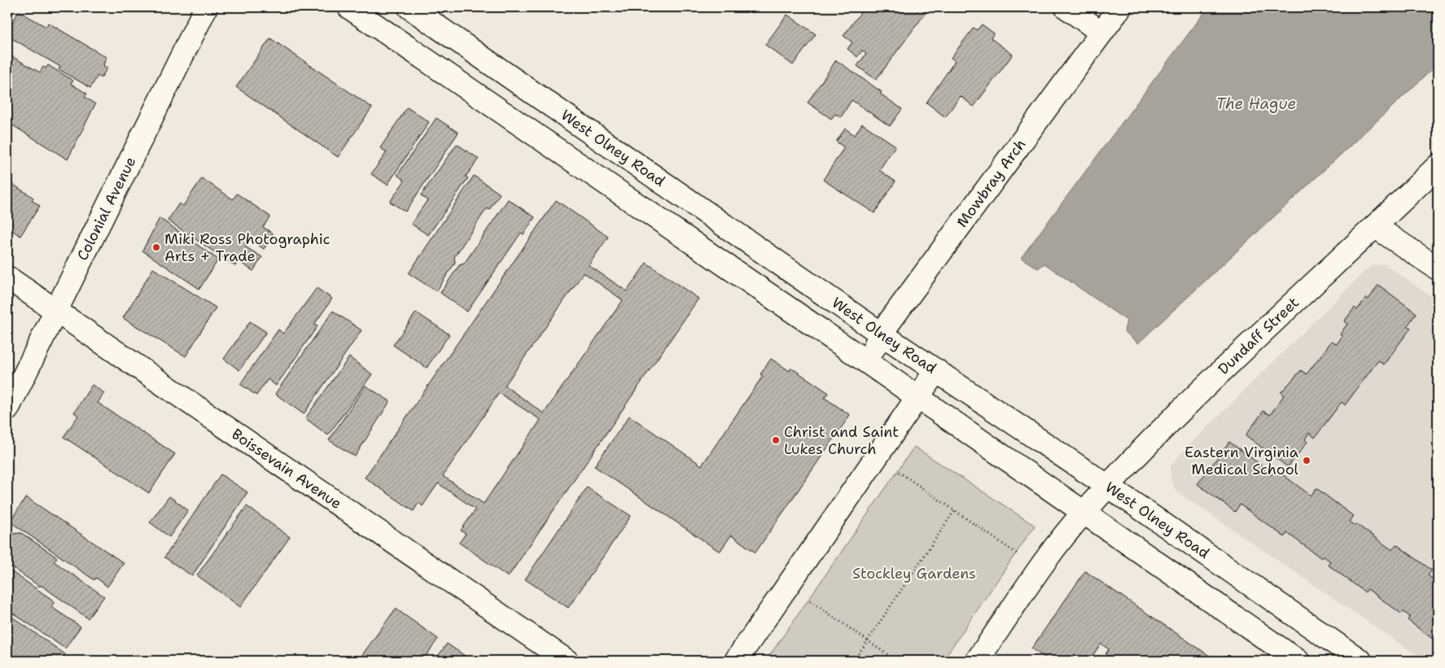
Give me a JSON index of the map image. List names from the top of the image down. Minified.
{"streets":{"street":["West Olney Road","Mowbray Arch","Colonial Avenue","Dundaff Street","Boissevain Avenue"]},"crossings":[["West Olney Road","Mowbray Arch"],["West Olney Road","Dundaff Street"],["Colonial Avenue","Boissevain Avenue"]],"water":["The Hague"],"parks":["Stockley Gardens"],"places":["Miki Ross Photographic Arts + Trade","Christ and Saint Lukes Church","Eastern Virginia Medical School"]}
